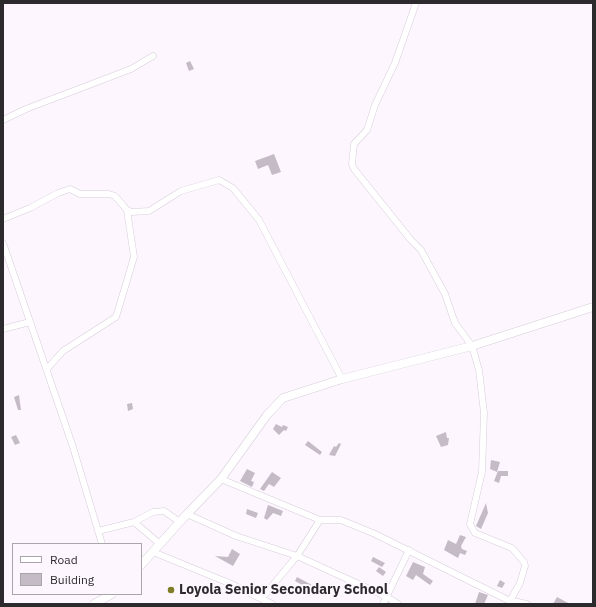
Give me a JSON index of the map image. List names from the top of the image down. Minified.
{"places":["Loyola Senior Secondary School"],"legend":["Road","Building"]}
